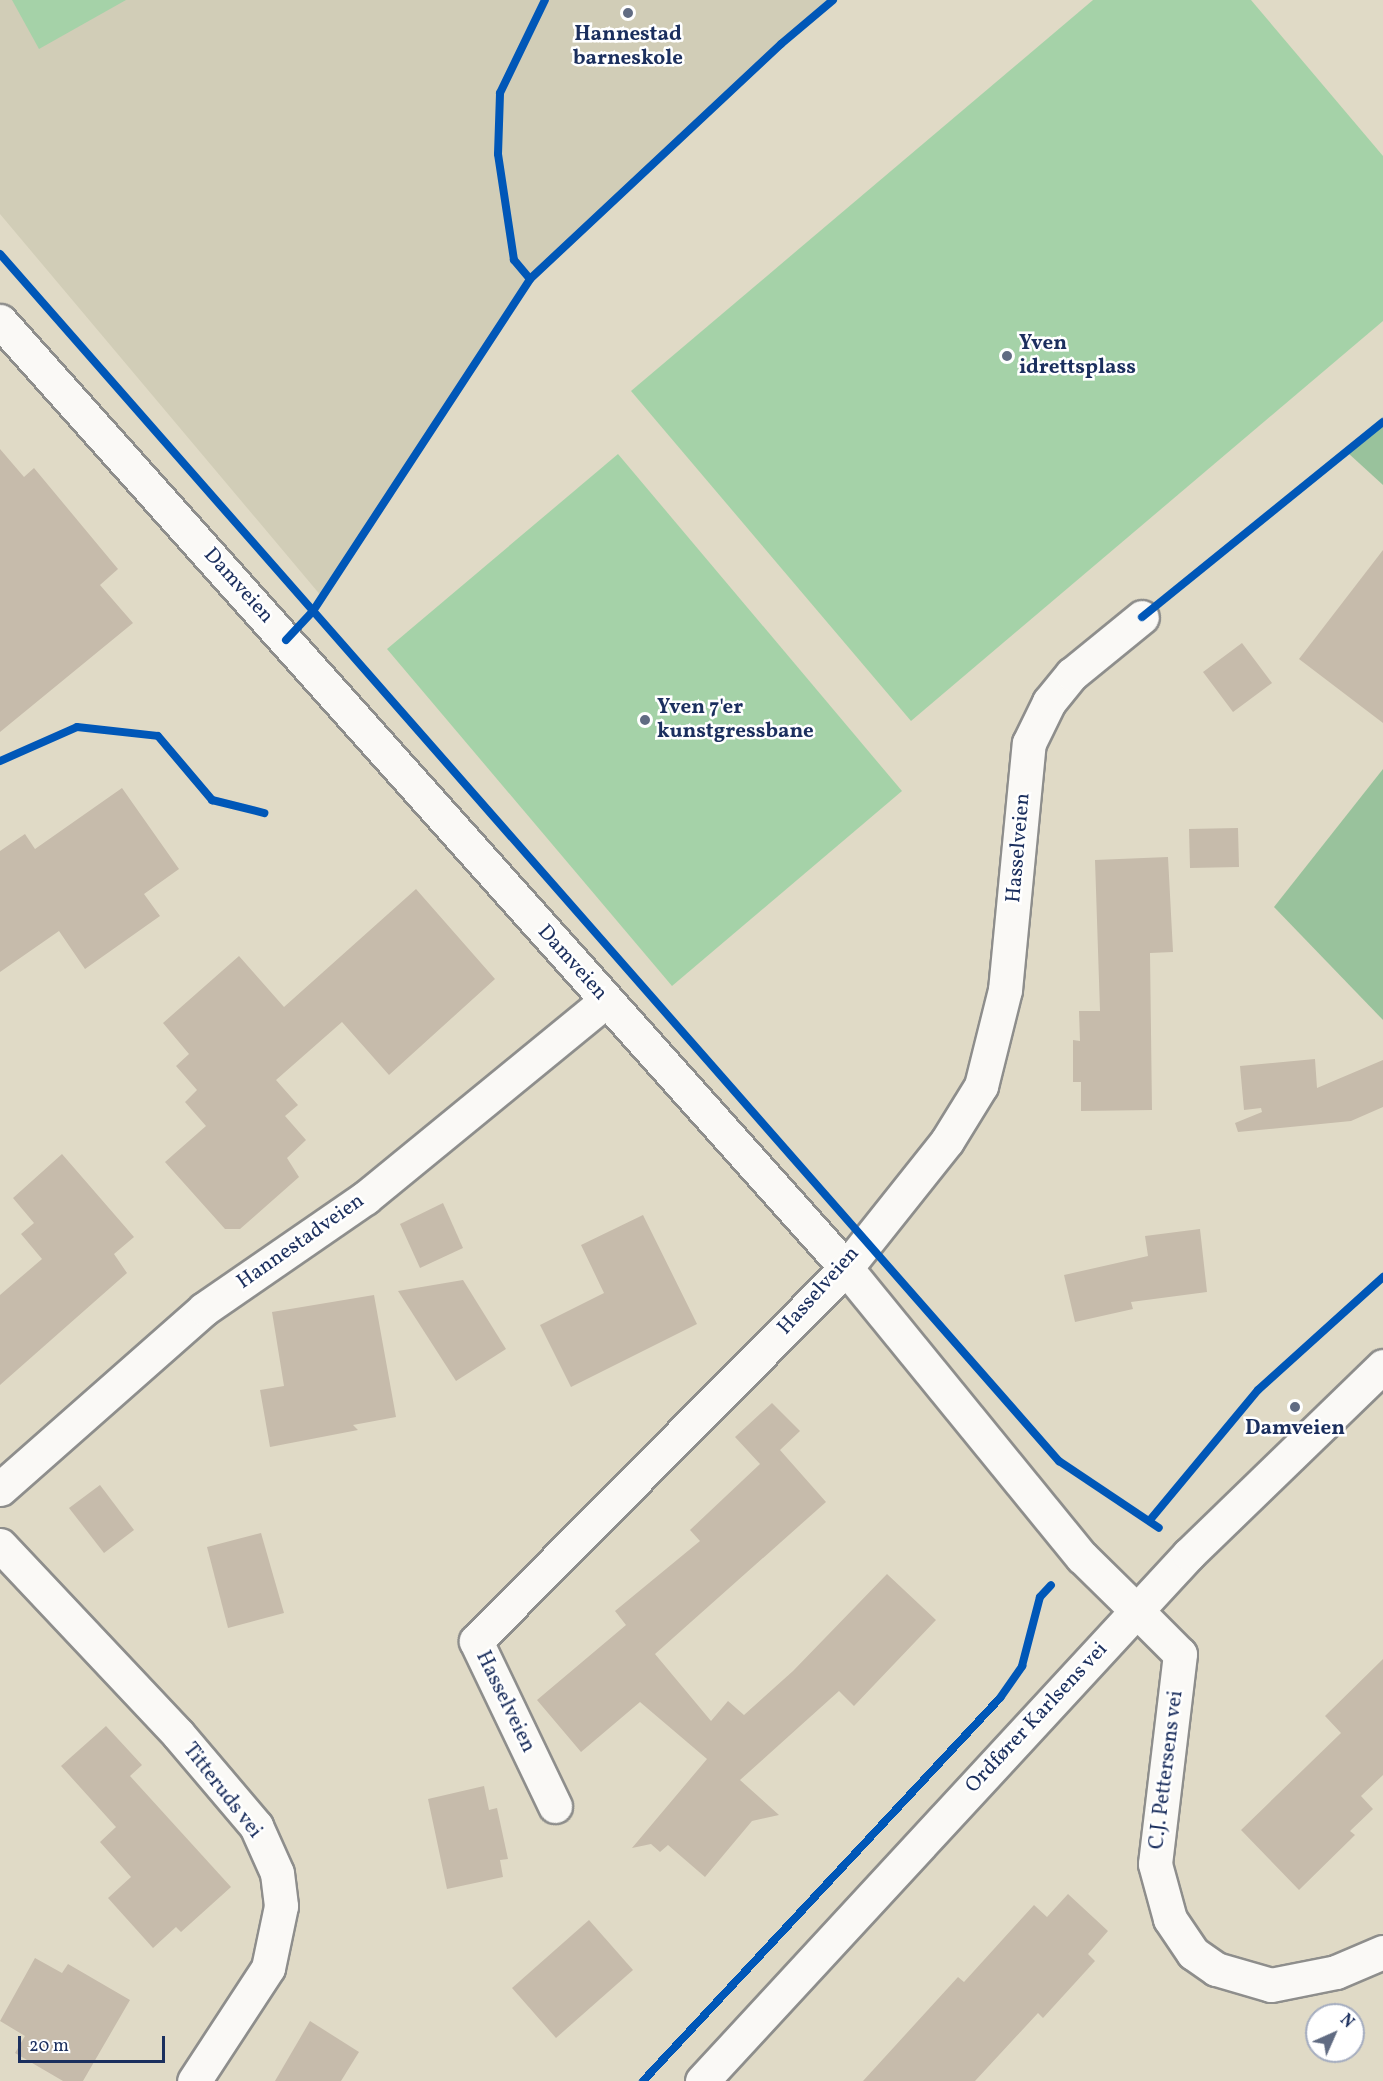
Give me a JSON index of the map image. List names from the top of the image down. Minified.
{"streets":{"street":["Damveien","Hasselveien","Hannestadveien","Ordfører Karlsens vei","C.J. Pettersens vei","Titteruds vei"]},"crossings":[["Damveien","Hasselveien"],["Damveien","Hannestadveien"],["Damveien","Ordfører Karlsens vei"],["Damveien","C.J. Pettersens vei"],["Ordfører Karlsens vei","C.J. Pettersens vei"]],"places":["Hannestad barneskole","Yven idrettsplass","Yven 7'er kunstgressbane","Damveien"],"scale_bar":"20 m","north":"top right"}
